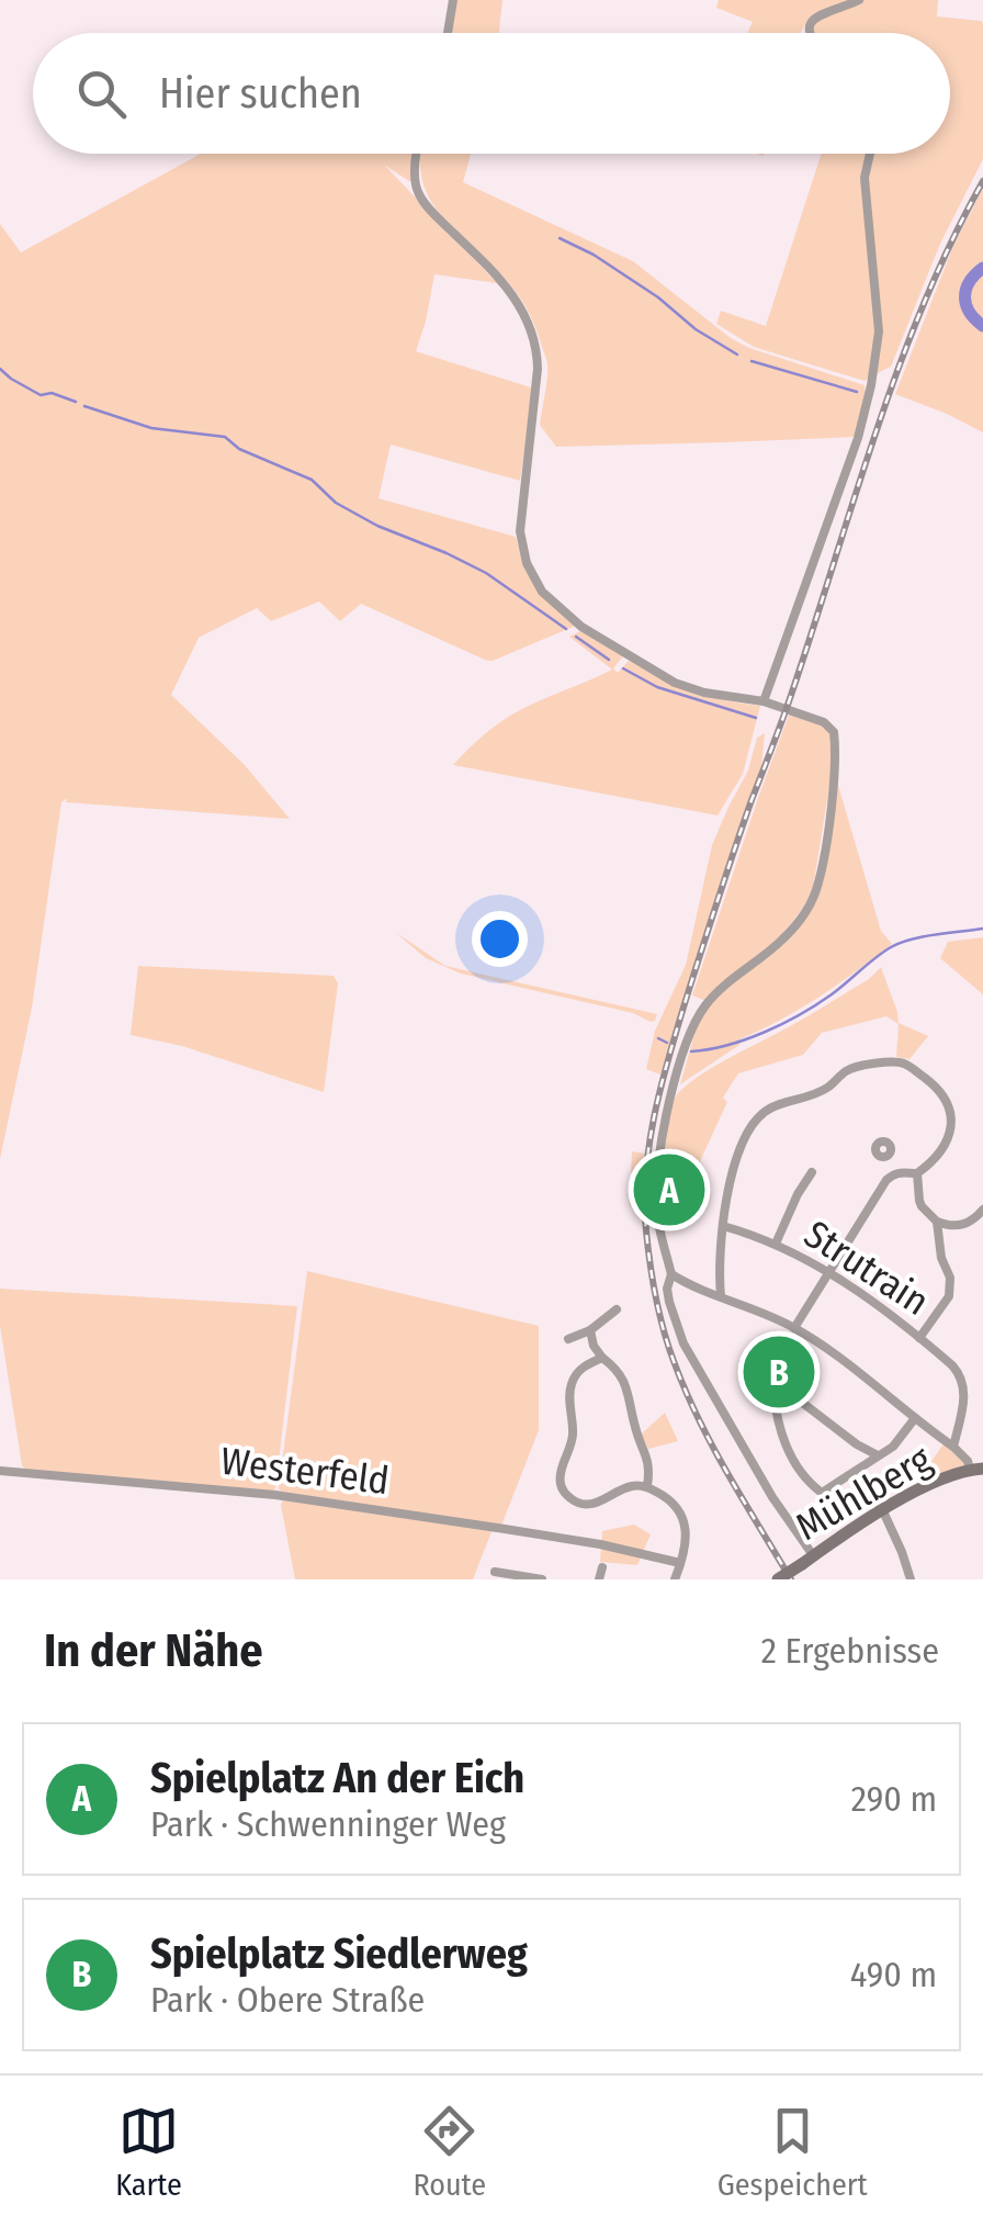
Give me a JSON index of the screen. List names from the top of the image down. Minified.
{"streets":{"street":["Strutrain","Westerfeld","Mühlberg"]},"page":{"search":"Hier suchen","pins":["A","B"],"heading":["In der Nähe","2 Ergebnisse"],"list":[{"mark":"A","name":"Spielplatz An der Eich","note":"Park · Schwenninger Weg","value":"290 m"},{"mark":"B","name":"Spielplatz Siedlerweg","note":"Park · Obere Straße","value":"490 m"}],"nav":["Karte","Route","Gespeichert"]}}
